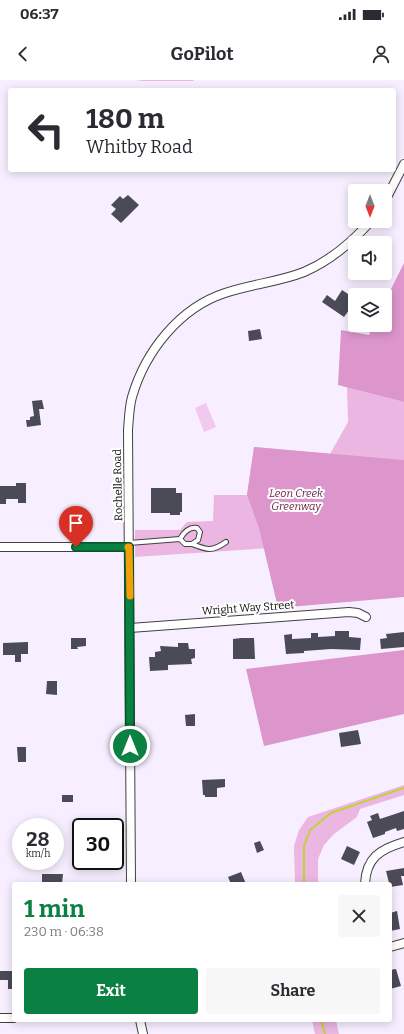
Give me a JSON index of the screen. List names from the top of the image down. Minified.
{"streets":{"street":["Rochelle Road","Wright Way Street"]},"crossings":[["Rochelle Road","Wright Way Street"]],"parks":["Leon Creek Greenway"],"north":"bottom","page":{"status":"06:37","header":"GoPilot","turn":["180 m","Whitby Road"],"speed":"28 km/h","limit":"30","heading":["1 min","230 m · 06:38"],"buttons":["Exit","Share"]}}
